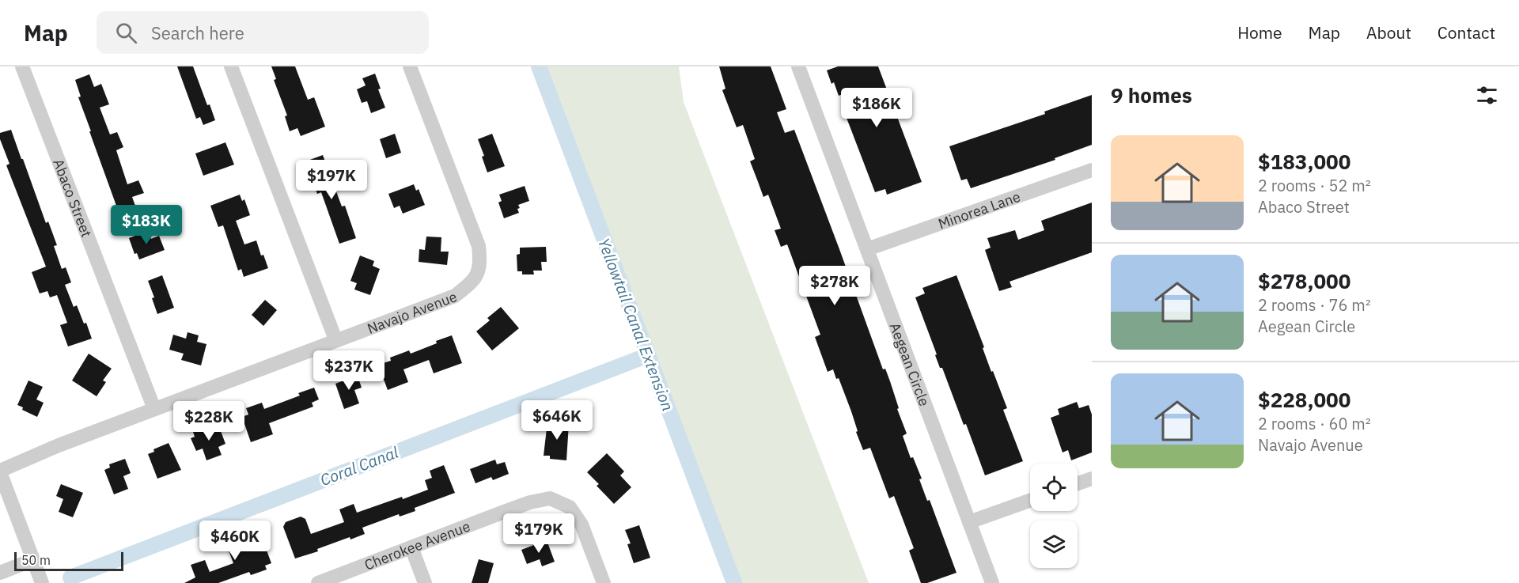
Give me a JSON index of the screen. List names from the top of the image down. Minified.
{"streets":{"street":["Abaco Street","Minorea Lane","Navajo Avenue","Aegean Circle","Cherokee Avenue"]},"crossings":[["Abaco Street","Navajo Avenue"],["Minorea Lane","Aegean Circle"]],"water":["Yellowtail Canal Extension","Coral Canal"],"scale_bar":"50 m","page":{"header":"Map","search":"Search here","nav":["Home","Map","About","Contact"],"heading":"9 homes","price":["$186K","$197K","$183K","$278K","$237K","$646K","$228K","$179K","$460K"],"list":[{"name":"$183,000","note":"2 rooms · 52 m² · Abaco Street"},{"name":"$278,000","note":"2 rooms · 76 m² · Aegean Circle"},{"name":"$228,000","note":"2 rooms · 60 m² · Navajo Avenue"}],"scale":"50 m"}}
